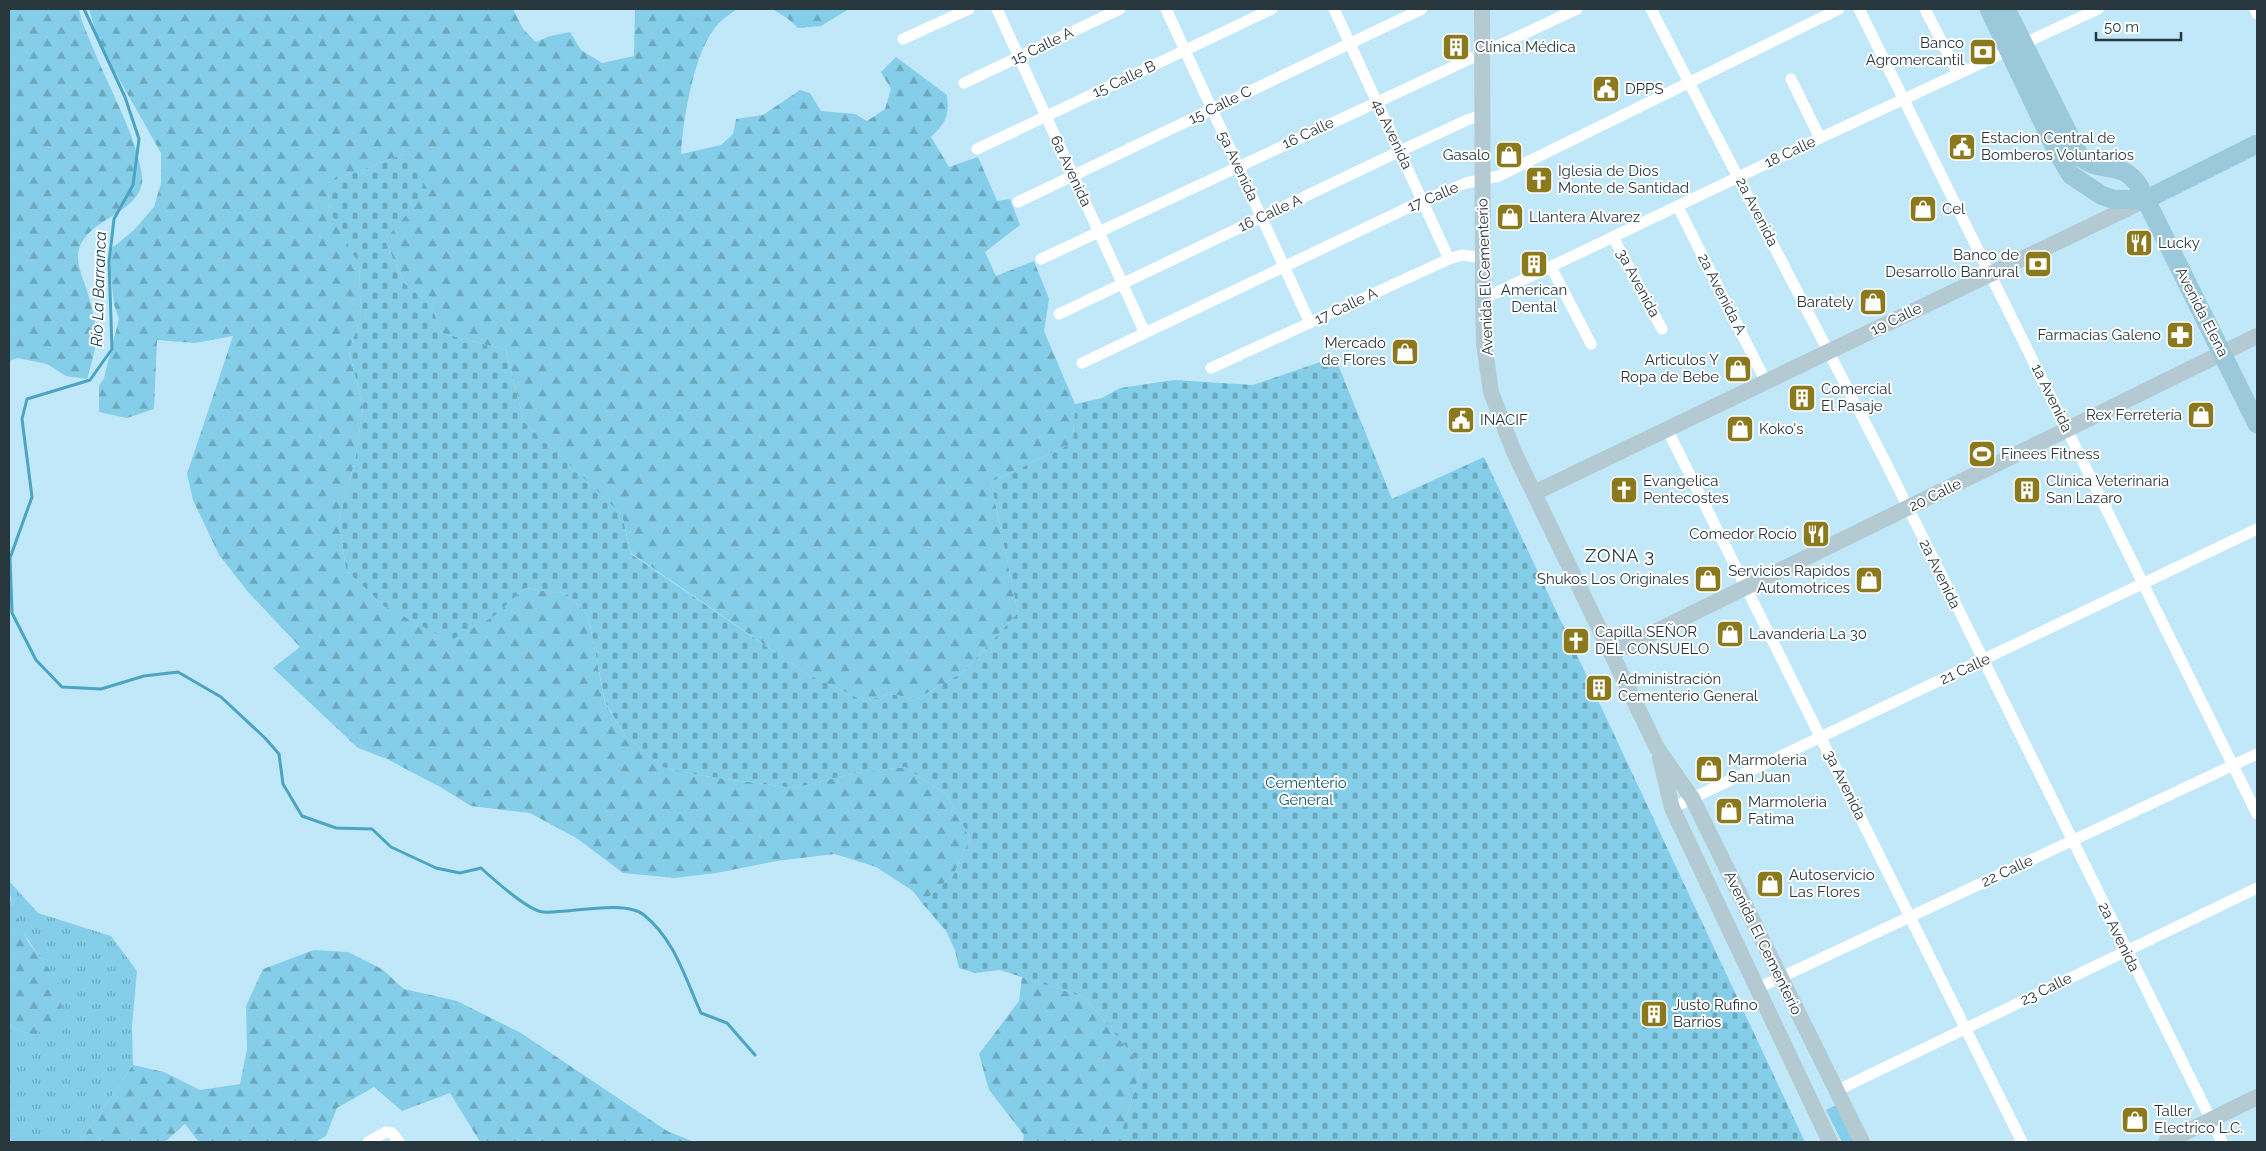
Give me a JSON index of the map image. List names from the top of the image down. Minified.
{"streets":{"main road":["Avenida El Cementerio","Avenida Elena","19 Calle","20 Calle"],"street":["15 Calle A","15 Calle B","15 Calle C","16 Calle","4a Avenida","18 Calle","5a Avenida","6a Avenida","17 Calle","2a Avenida","16 Calle A","3a Avenida","2a Avenida A","17 Calle A","1a Avenida","21 Calle","22 Calle","23 Calle"]},"crossings":[["15 Calle A","6a Avenida"],["15 Calle B","5a Avenida"],["15 Calle B","6a Avenida"],["15 Calle C","4a Avenida"],["15 Calle C","5a Avenida"],["15 Calle C","6a Avenida"],["16 Calle","4a Avenida"],["16 Calle","5a Avenida"],["16 Calle","6a Avenida"],["16 Calle","Avenida El Cementerio"],["4a Avenida","17 Calle"],["4a Avenida","16 Calle A"],["4a Avenida","17 Calle A"],["18 Calle","2a Avenida"],["18 Calle","Avenida El Cementerio"],["18 Calle","3a Avenida"],["18 Calle","2a Avenida A"],["18 Calle","Avenida Elena"],["18 Calle","1a Avenida"],["5a Avenida","17 Calle"],["5a Avenida","16 Calle A"],["5a Avenida","17 Calle A"],["6a Avenida","17 Calle"],["6a Avenida","16 Calle A"],["17 Calle","2a Avenida"],["17 Calle","Avenida El Cementerio"],["2a Avenida","19 Calle"],["2a Avenida","20 Calle"],["2a Avenida","21 Calle"],["2a Avenida","22 Calle"],["2a Avenida","23 Calle"],["16 Calle A","Avenida El Cementerio"],["Avenida El Cementerio","17 Calle A"],["Avenida El Cementerio","19 Calle"],["Avenida El Cementerio","20 Calle"],["Avenida El Cementerio","21 Calle"],["Avenida El Cementerio","22 Calle"],["Avenida El Cementerio","23 Calle"],["3a Avenida","19 Calle"],["3a Avenida","20 Calle"],["3a Avenida","21 Calle"],["3a Avenida","22 Calle"],["3a Avenida","23 Calle"],["2a Avenida A","19 Calle"],["Avenida Elena","19 Calle"],["Avenida Elena","20 Calle"],["19 Calle","1a Avenida"],["1a Avenida","20 Calle"],["1a Avenida","21 Calle"],["1a Avenida","22 Calle"]],"districts":["ZONA 3"],"water":["Río La Barranca"],"parks":["Cementerio General"],"places":{"building":["Clínica Médica","American Dental","Comercial El Pasaje","Clínica Veterinaria San Lazaro","Administración Cementerio General","Justo Rufino Barrios"],"bank":["Banco Agromercantil","Banco de Desarrollo Banrural"],"public building":["DPPS","Estacion Central de Bomberos Voluntarios","INACIF"],"shop":["Gasalo","Cel","Llantera Alvarez","Barately","Mercado de Flores","Articulos Y Ropa de Bebe","Rex Ferretería","Koko's","Shukos Los Originales","Servicios Rapidos Automotrices","Lavanderia La 30","Marmoleria San Juan","Marmoleria Fatima","Autoservicio Las Flores","Taller Electrico L.C."],"church":["Iglesia de Dios Monte de Santidad","Evangelica Pentecostes","Capilla SEÑOR DEL CONSUELO"],"restaurant":["Lucky","Comedor Rocío"],"pharmacy":["Farmacias Galeno"],"sports":["Finees Fitness"]},"scale_bar":"50 m"}
